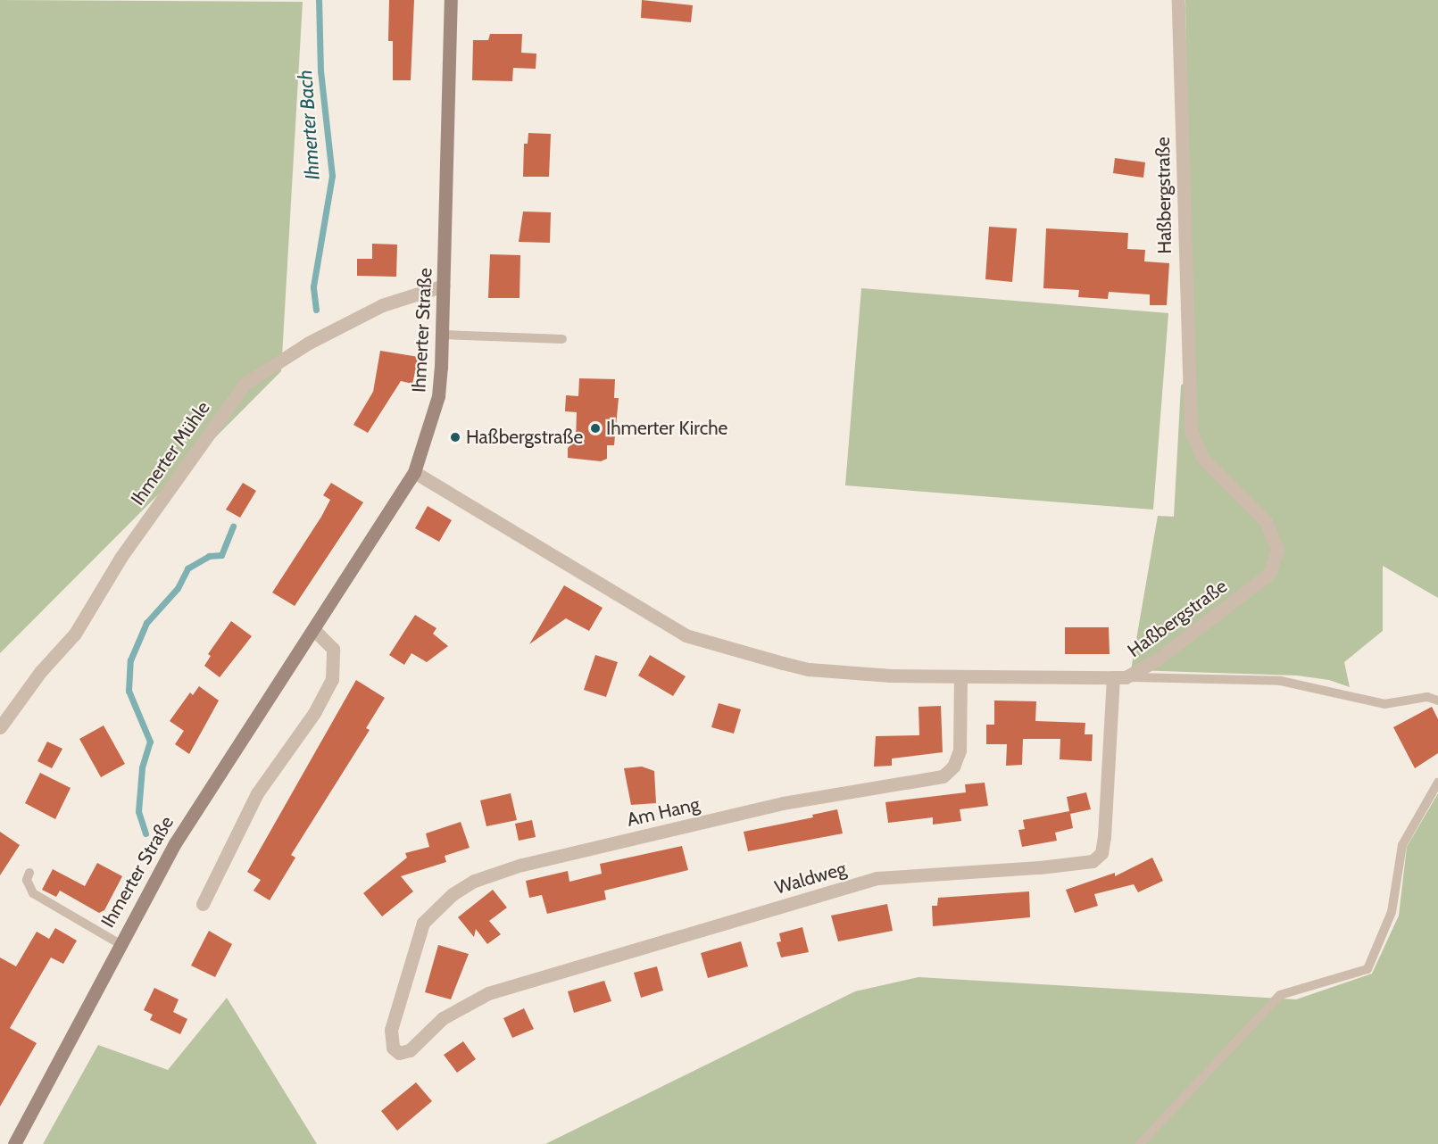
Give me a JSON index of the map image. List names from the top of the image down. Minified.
{"streets":{"main road":["Ihmerter Straße"],"street":["Haßbergstraße","Ihmerter Mühle","Am Hang","Waldweg"]},"crossings":[["Haßbergstraße","Ihmerter Straße"],["Haßbergstraße","Am Hang"],["Haßbergstraße","Waldweg"],["Ihmerter Straße","Ihmerter Mühle"],["Am Hang","Waldweg"]],"water":["Ihmerter Bach"],"places":["Ihmerter Kirche","Haßbergstraße"]}
